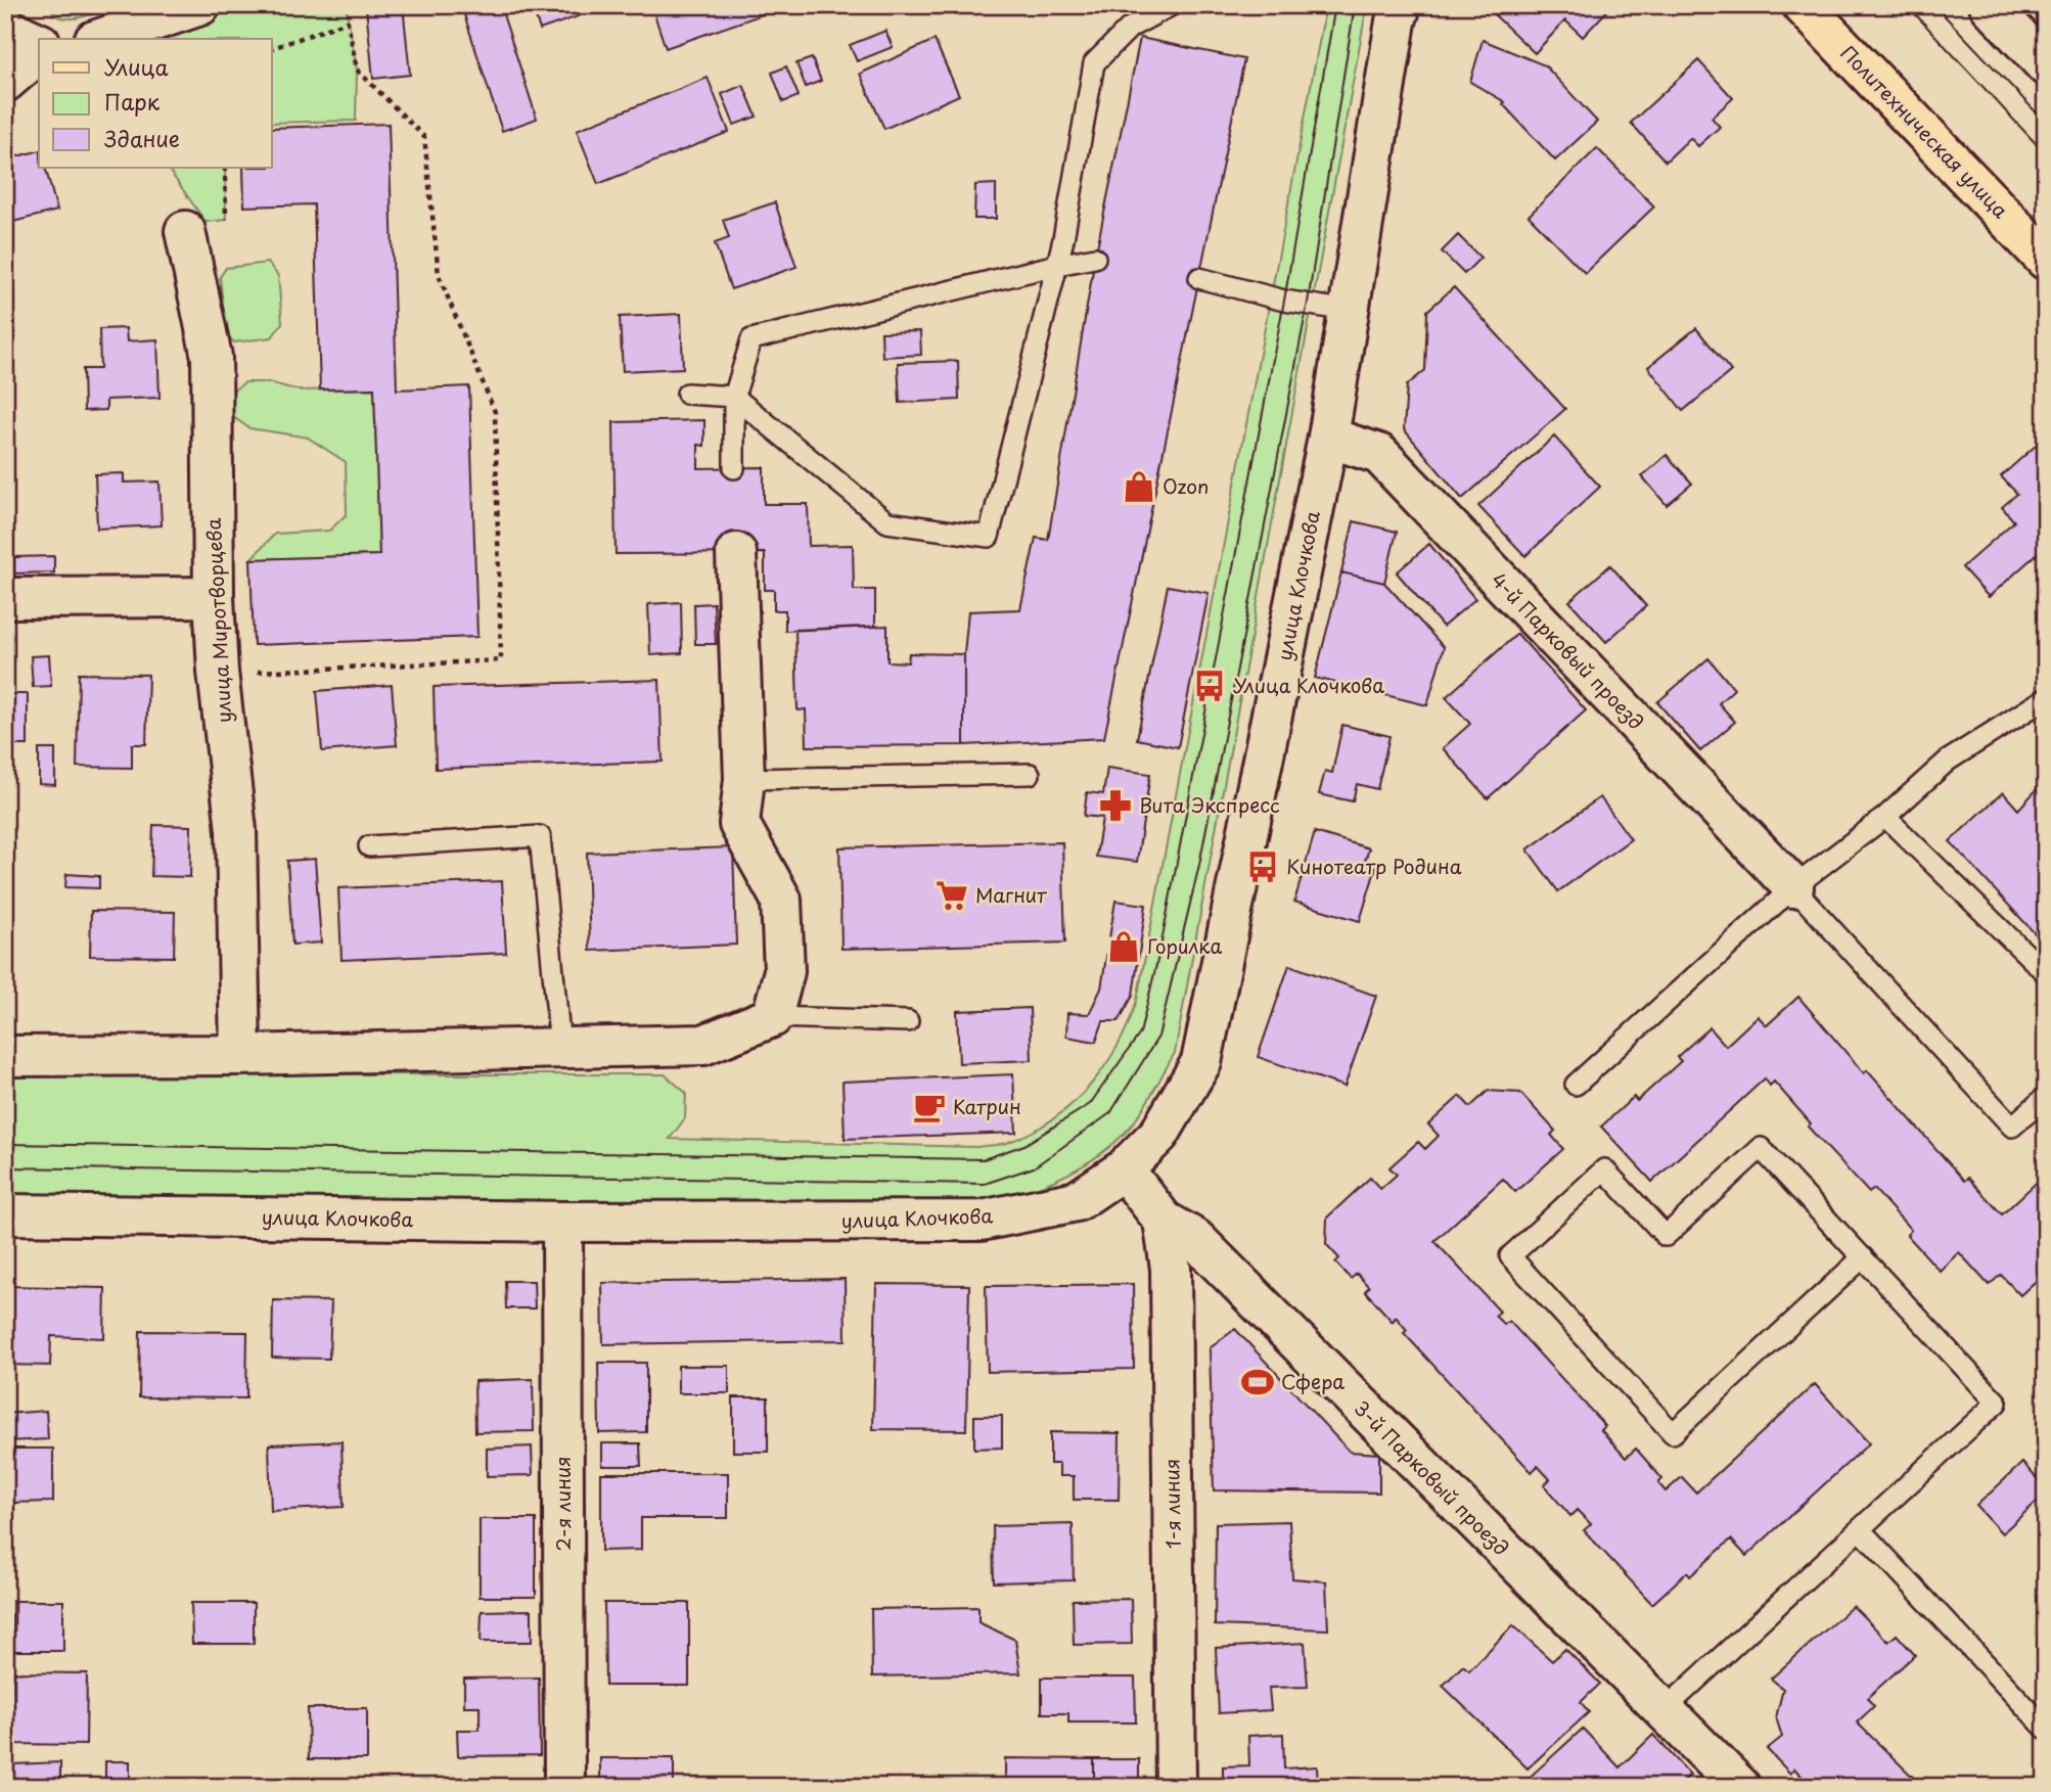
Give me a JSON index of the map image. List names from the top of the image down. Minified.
{"streets":{"main road":["Политехническая улица"],"street":["улица Клочкова","улица Миротворцева","4-й Парковый проезд","3-й Парковый проезд","2-я линия","1-я линия"]},"crossings":[["улица Клочкова","4-й Парковый проезд"],["улица Клочкова","3-й Парковый проезд"],["улица Клочкова","2-я линия"],["3-й Парковый проезд","1-я линия"]],"places":{"shop":["Ozon","Горилка"],"bus stop":["Улица Клочкова","Кинотеатр Родина"],"pharmacy":["Вита Экспресс"],"supermarket":["Магнит"],"cafe":["Катрин"],"sports":["Сфера"]},"legend":["Улица","Парк","Здание"]}
